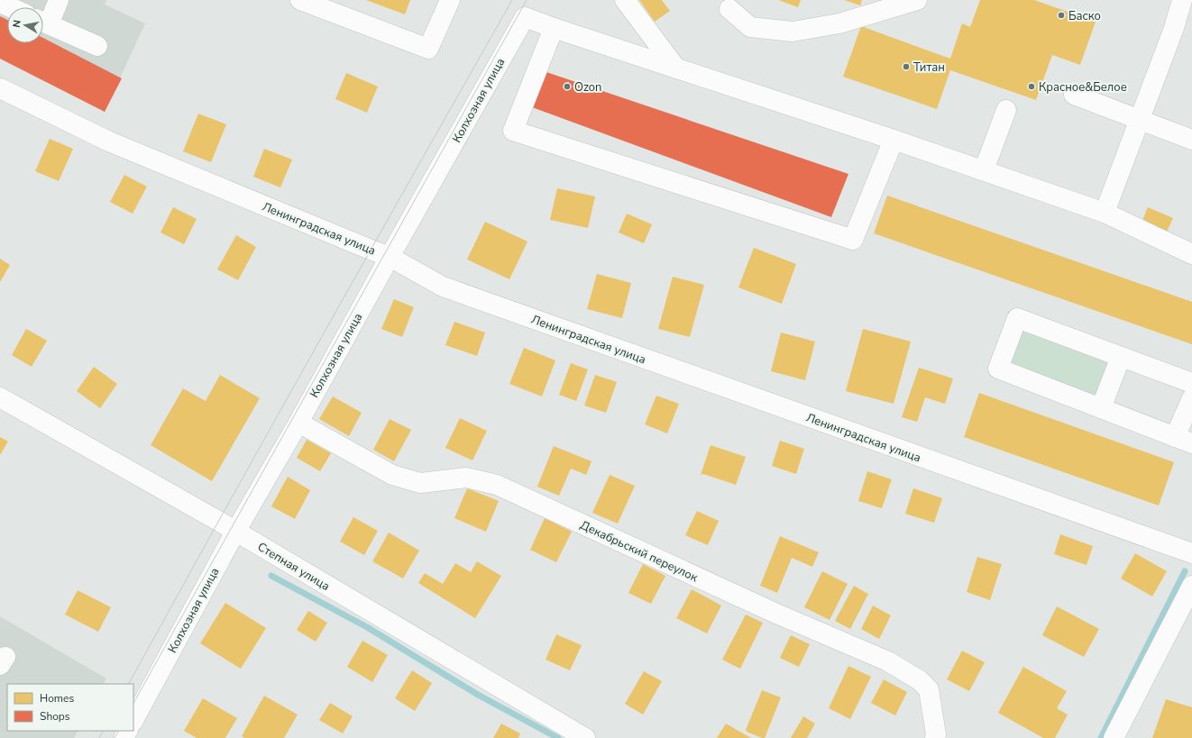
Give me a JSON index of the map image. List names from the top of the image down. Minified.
{"streets":{"street":["Колхозная улица","Ленинградская улица","Декабрьский переулок","Степная улица"]},"crossings":[["Колхозная улица","Ленинградская улица"],["Колхозная улица","Декабрьский переулок"],["Колхозная улица","Степная улица"]],"places":["Баско","Титан","Ozon","Красное&Белое"],"legend":["Homes","Shops"],"north":"left"}
